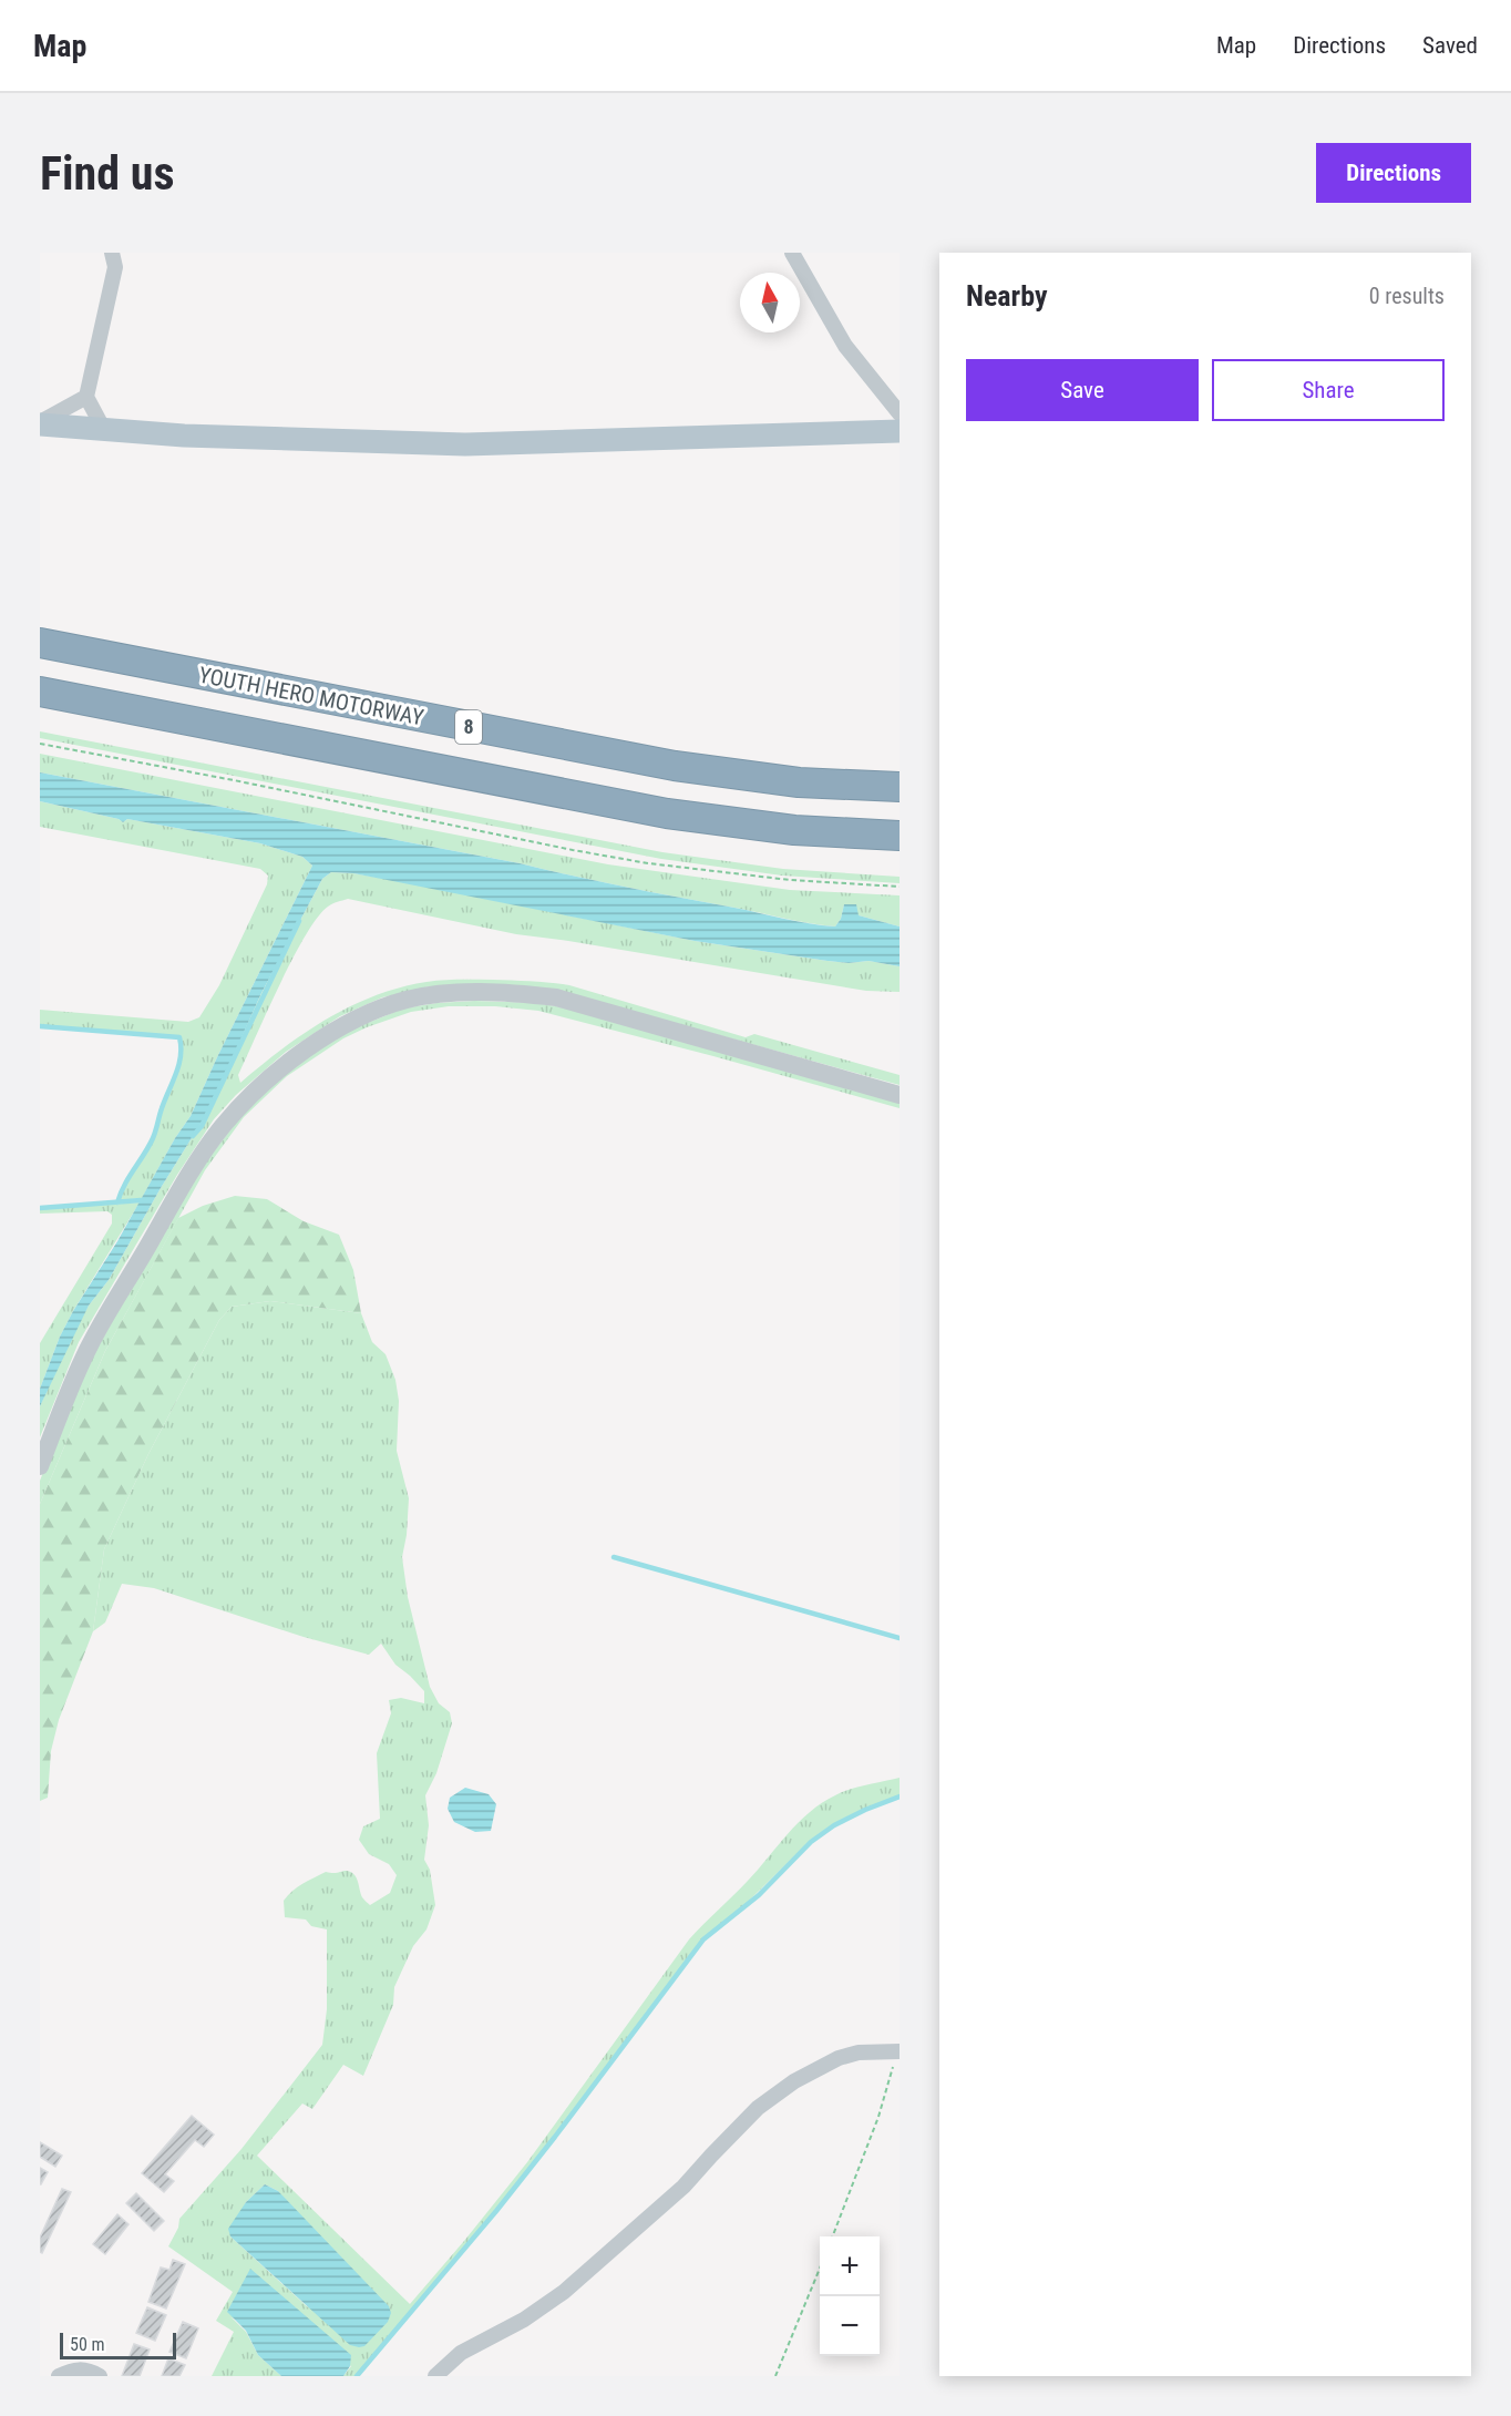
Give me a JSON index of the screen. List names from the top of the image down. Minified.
{"streets":{"highway":["YOUTH HERO MOTORWAY","8"]},"scale_bar":"50 m","north":"top","page":{"header":"Map","nav":["Map","Directions","Saved"],"buttons":["Directions",["Save","Share"]],"title":"Find us","heading":["Nearby","0 results"],"map_buttons":["+","−"],"scale":"50 m"}}
